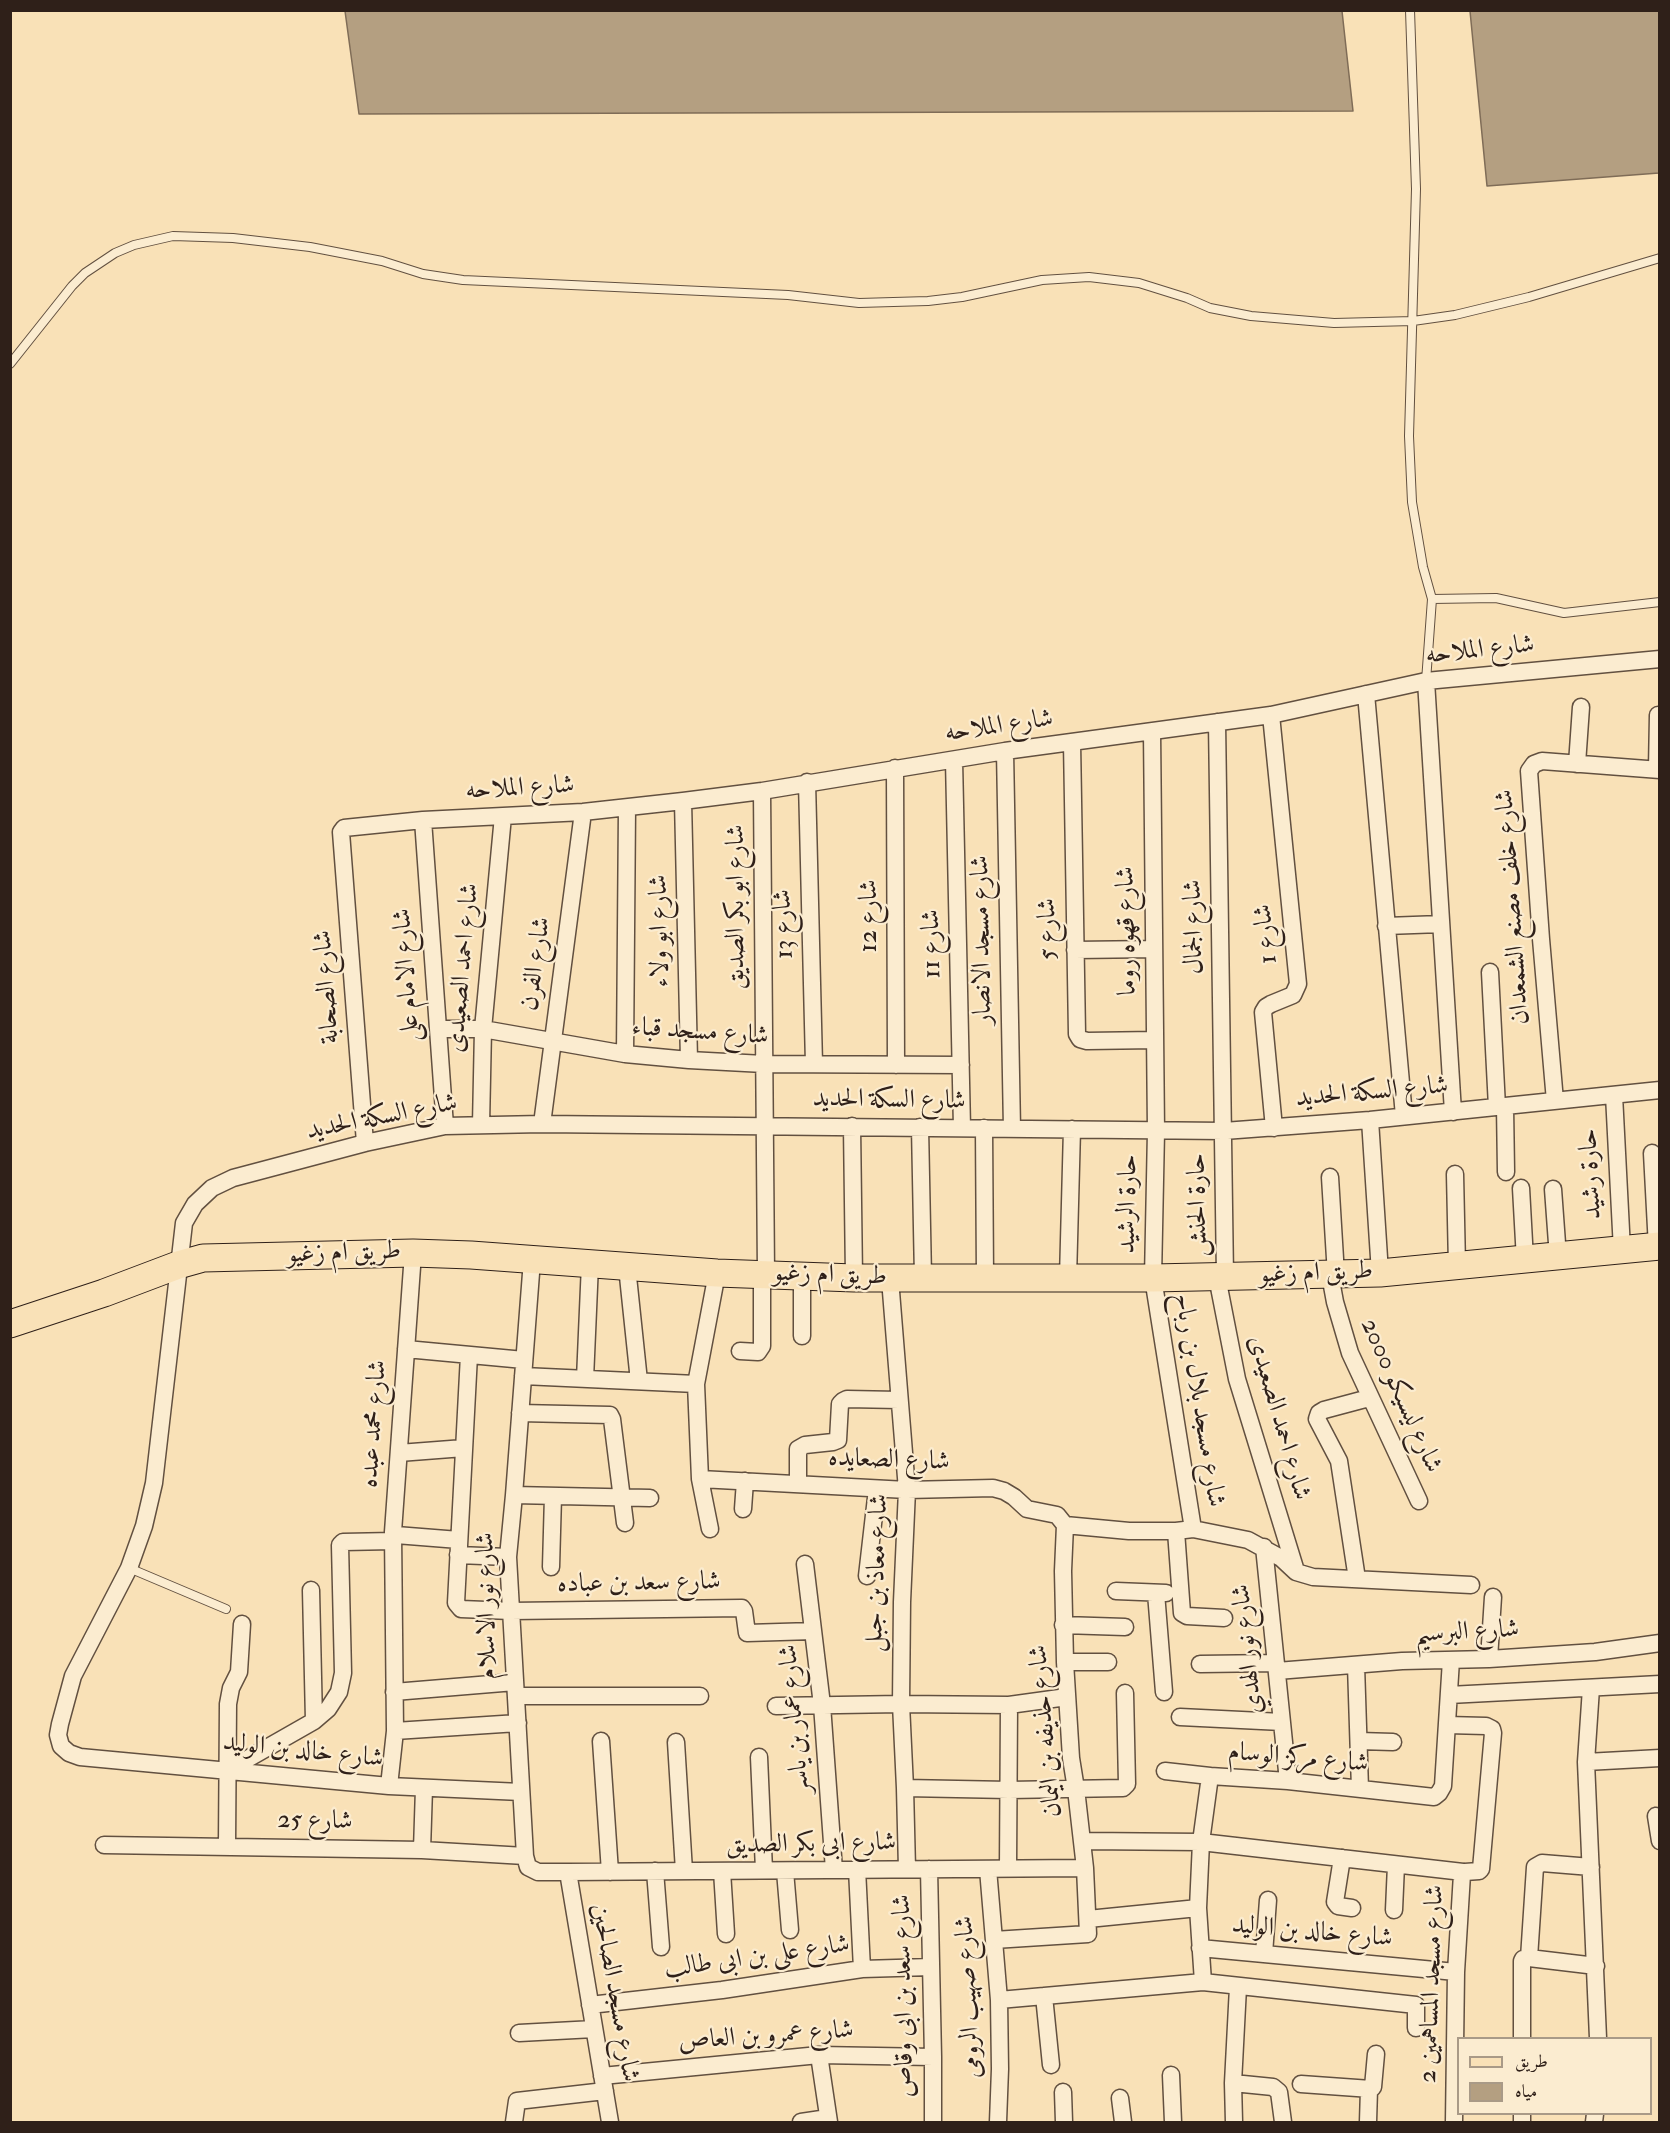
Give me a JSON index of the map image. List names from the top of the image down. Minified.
{"streets":{"main road":["طريق ام زغيو"],"street":["شارع الملاحه","شارع ابو بكر الصديق","شارع خلف مصنع الشمعدان","شارع 12","شارع 13","شارع الجمال","شارع 5","شارع ابو ولاء","شارع قهوه روما","شارع 1","شارع مسجد الانصار","شارع 11","شارع الفرن","شارع احمد الصعيدى","شارع الامام على","شارع الصحابة","شارع مسجد قباء","شارع السكة الحديد","حارة رشيد","حارة الرشيد","حارة الحنش","شارع ليسيكو 2000","شارع مسجد بلال بن رباح","شارع محمد عبده","شارع الصعايده","شارع معاذ بن جبل","شارع سعد بن عباده","شارع نور الاسلام","شارع البرسيم","شارع نور الهدي","شارع عمار بن ياسر","شارع حذيفه بن اليمان","شارع خالد بن الوليد","شارع مركز الوسام","شارع 25","شارع ابى بكر الصديق","شارع على بن ابى طالب","شارع مسجد المساهمين 2","شارع مسجد الصالحين","شارع سعد بن ابى وقاص","شارع صهيب الرومى","شارع عمرو بن العاص"]},"crossings":[["شارع الملاحه","شارع ابو بكر الصديق"],["شارع الملاحه","شارع 12"],["شارع الملاحه","شارع 13"],["شارع الملاحه","شارع الجمال"],["شارع الملاحه","شارع 5"],["شارع الملاحه","شارع ابو ولاء"],["شارع الملاحه","شارع قهوه روما"],["شارع الملاحه","شارع 1"],["شارع الملاحه","شارع مسجد الانصار"],["شارع الملاحه","شارع 11"],["شارع الملاحه","شارع الفرن"],["شارع الملاحه","شارع احمد الصعيدى"],["شارع الملاحه","شارع الامام على"],["شارع الملاحه","شارع الصحابة"],["شارع ابو بكر الصديق","شارع مسجد قباء"],["شارع ابو بكر الصديق","شارع السكة الحديد"],["شارع ابو بكر الصديق","طريق ام زغيو"],["شارع خلف مصنع الشمعدان","شارع السكة الحديد"],["شارع 12","شارع مسجد قباء"],["شارع 13","شارع مسجد قباء"],["شارع الجمال","شارع السكة الحديد"],["شارع الجمال","حارة الحنش"],["شارع 5","شارع قهوه روما"],["شارع ابو ولاء","شارع مسجد قباء"],["شارع قهوه روما","شارع السكة الحديد"],["شارع قهوه روما","حارة الرشيد"],["شارع 1","شارع السكة الحديد"],["شارع مسجد الانصار","شارع السكة الحديد"],["شارع 11","شارع مسجد قباء"],["شارع 11","شارع السكة الحديد"],["شارع الفرن","شارع مسجد قباء"],["شارع الفرن","شارع السكة الحديد"],["شارع احمد الصعيدى","شارع مسجد قباء"],["شارع احمد الصعيدى","شارع السكة الحديد"],["شارع احمد الصعيدى","حارة الحنش"],["شارع احمد الصعيدى","طريق ام زغيو"],["شارع الامام على","شارع مسجد قباء"],["شارع الامام على","شارع السكة الحديد"],["شارع الصحابة","شارع السكة الحديد"],["شارع السكة الحديد","حارة رشيد"],["شارع السكة الحديد","حارة الرشيد"],["شارع السكة الحديد","حارة الحنش"],["شارع السكة الحديد","طريق ام زغيو"],["شارع السكة الحديد","شارع خالد بن الوليد"],["حارة رشيد","طريق ام زغيو"],["حارة الرشيد","طريق ام زغيو"],["حارة الرشيد","شارع مسجد بلال بن رباح"],["حارة الحنش","طريق ام زغيو"],["طريق ام زغيو","شارع ليسيكو 2000"],["طريق ام زغيو","شارع مسجد بلال بن رباح"],["طريق ام زغيو","شارع محمد عبده"],["طريق ام زغيو","شارع معاذ بن جبل"],["طريق ام زغيو","شارع نور الاسلام"],["شارع محمد عبده","شارع خالد بن الوليد"],["شارع الصعايده","شارع معاذ بن جبل"],["شارع الصعايده","شارع حذيفه بن اليمان"],["شارع معاذ بن جبل","شارع ابى بكر الصديق"],["شارع سعد بن عباده","شارع نور الاسلام"],["شارع سعد بن عباده","شارع عمار بن ياسر"],["شارع نور الاسلام","شارع خالد بن الوليد"],["شارع نور الاسلام","شارع 25"],["شارع نور الاسلام","شارع ابى بكر الصديق"],["شارع البرسيم","شارع نور الهدي"],["شارع نور الهدي","شارع مركز الوسام"],["شارع عمار بن ياسر","شارع ابى بكر الصديق"],["شارع حذيفه بن اليمان","شارع ابى بكر الصديق"],["شارع خالد بن الوليد","شارع مسجد المساهمين 2"],["شارع مركز الوسام","شارع مسجد المساهمين 2"],["شارع 25","شارع ابى بكر الصديق"],["شارع ابى بكر الصديق","شارع مسجد الصالحين"],["شارع ابى بكر الصديق","شارع سعد بن ابى وقاص"],["شارع ابى بكر الصديق","شارع صهيب الرومى"],["شارع على بن ابى طالب","شارع مسجد الصالحين"],["شارع على بن ابى طالب","شارع سعد بن ابى وقاص"],["شارع مسجد الصالحين","شارع عمرو بن العاص"],["شارع سعد بن ابى وقاص","شارع عمرو بن العاص"]],"legend":["طريق","مياه"]}
